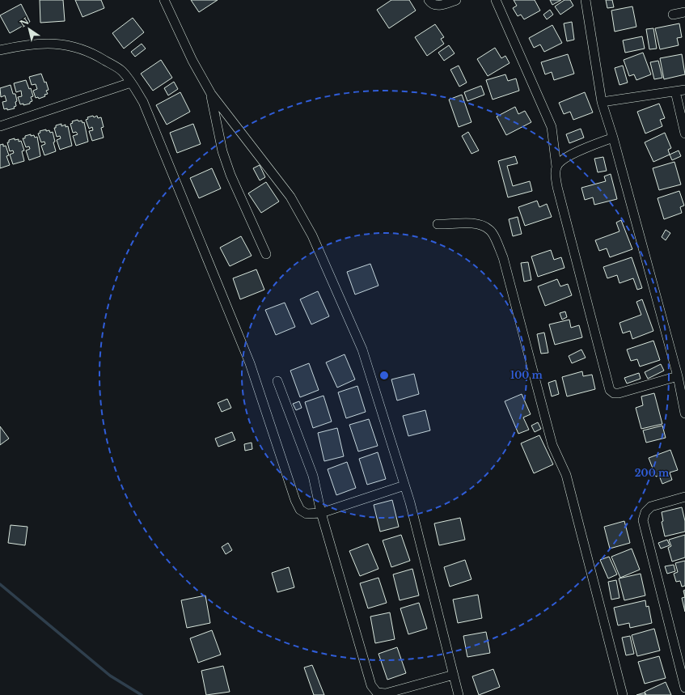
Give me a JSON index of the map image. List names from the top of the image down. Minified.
{"north":"top left","rings":["100 m","200 m"]}
